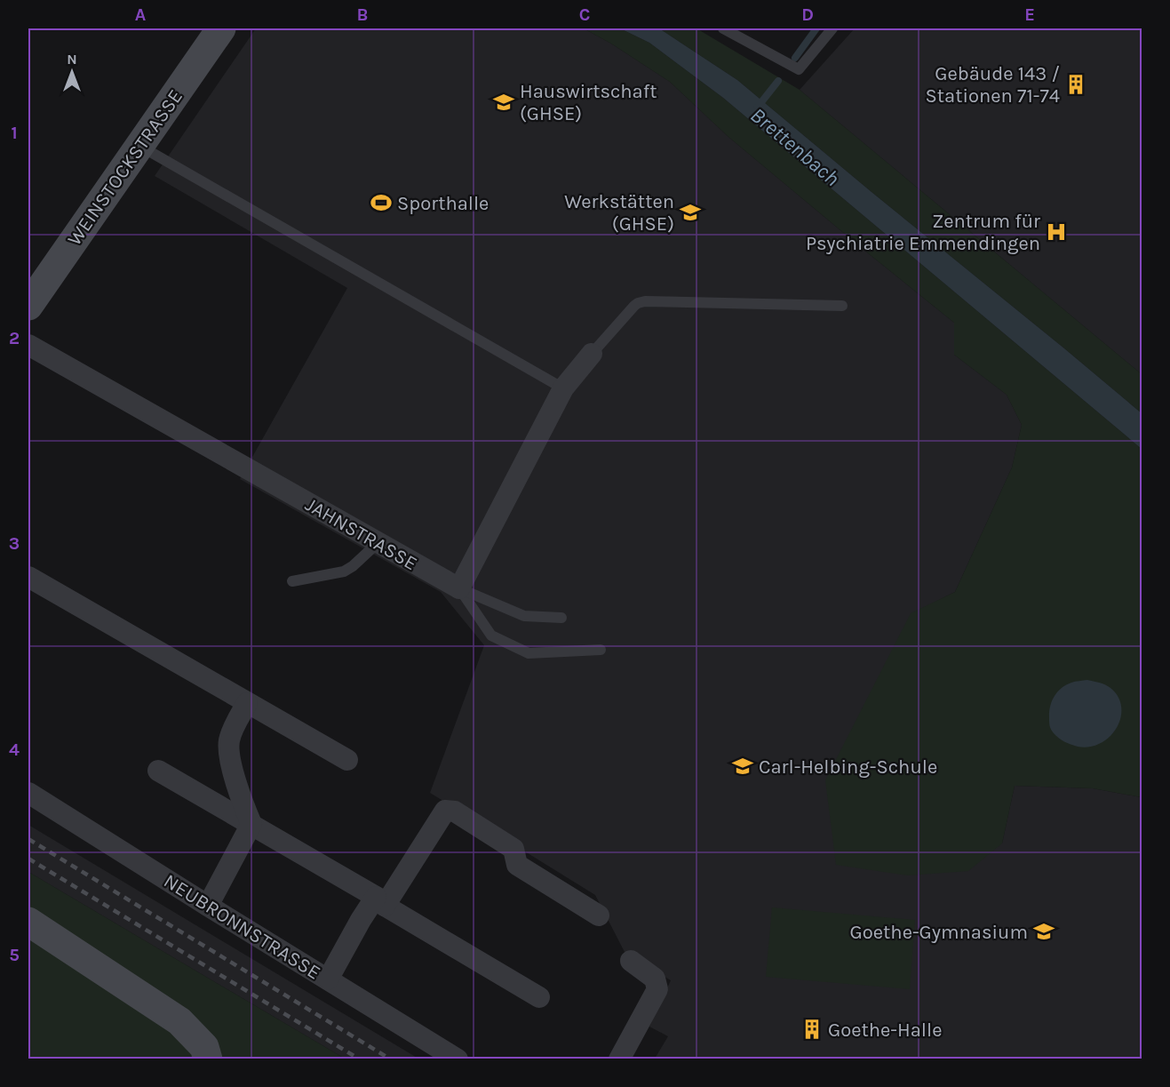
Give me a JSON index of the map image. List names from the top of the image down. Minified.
{"streets":{"street":["WEINSTOCKSTRASSE","JAHNSTRASSE","NEUBRONNSTRASSE"]},"water":["Brettenbach"],"places":{"building":["Gebäude 143 / Stationen 71-74","Goethe-Halle"],"school or university":["Hauswirtschaft (GHSE)","Werkstätten (GHSE)","Carl-Helbing-Schule","Goethe-Gymnasium"],"sports":["Sporthalle"],"hospital":["Zentrum für Psychiatrie Emmendingen"]},"north":"top","grid":{"columns":["A","B","C","D","E"],"rows":["1","2","3","4","5"]}}
